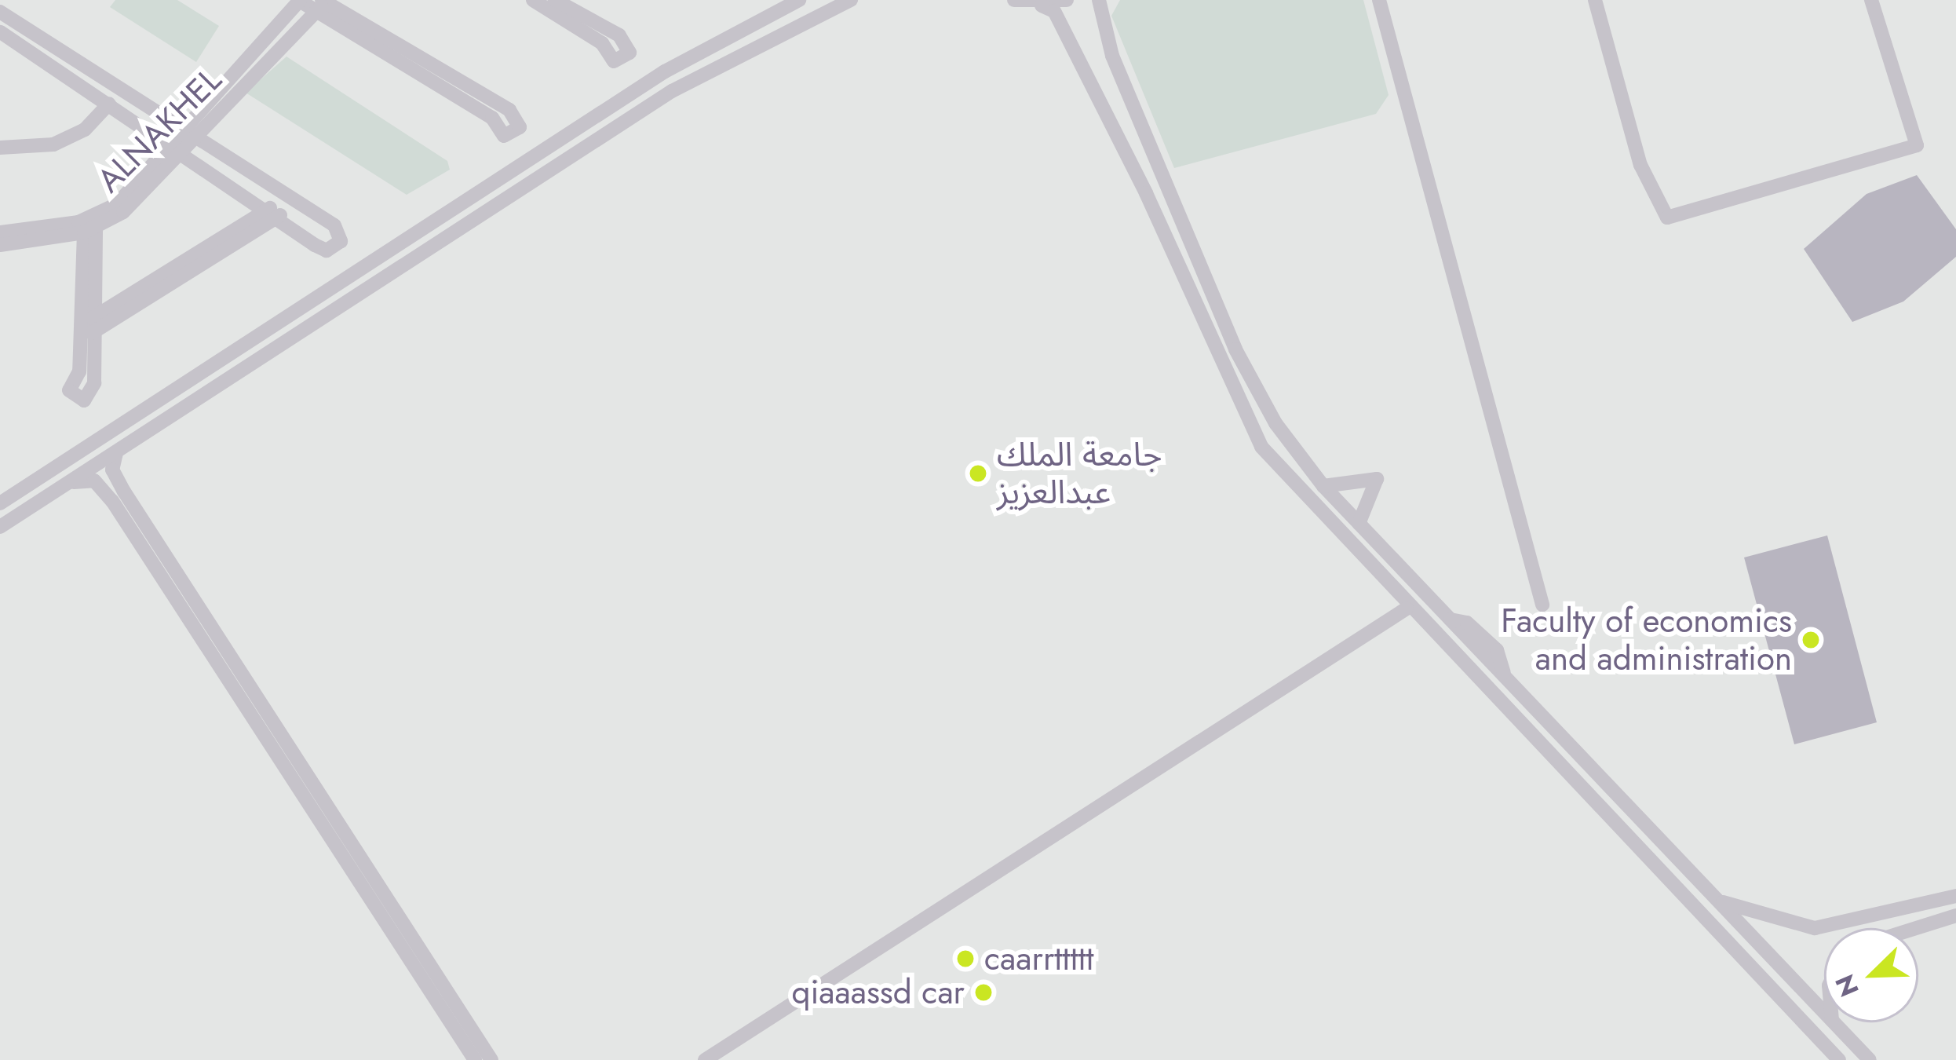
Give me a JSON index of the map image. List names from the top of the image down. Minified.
{"streets":{"street":["ALNAKHEL"]},"places":["جامعة الملك عبدالعزيز","Faculty of economics and administration","caarrttttt","qiaaassd car"],"north":"bottom left"}
